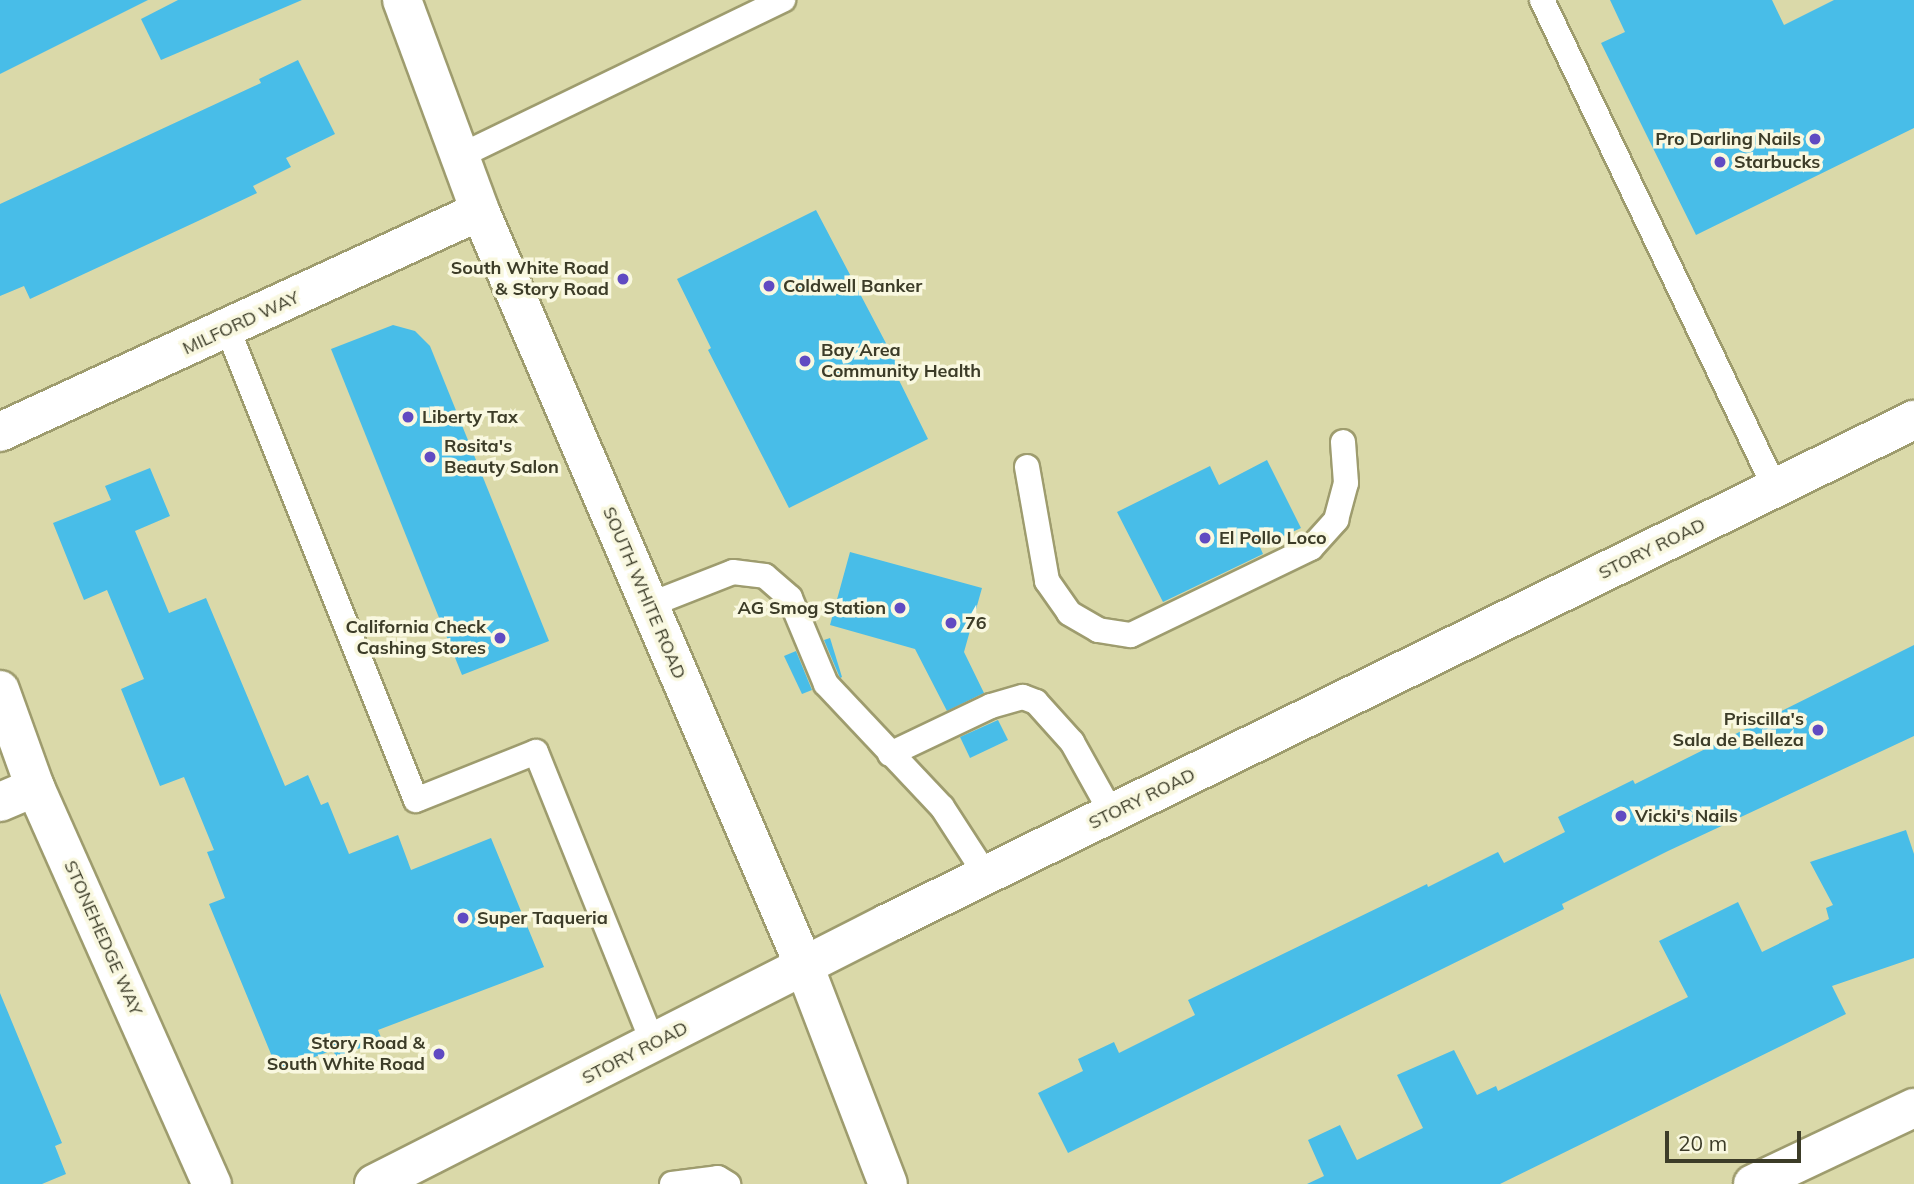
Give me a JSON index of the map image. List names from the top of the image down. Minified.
{"streets":{"street":["MILFORD WAY","STORY ROAD","SOUTH WHITE ROAD","STONEHEDGE WAY"]},"crossings":[["MILFORD WAY","SOUTH WHITE ROAD"],["STORY ROAD","SOUTH WHITE ROAD"]],"places":["Pro Darling Nails","Starbucks","South White Road & Story Road","Coldwell Banker","Bay Area Community Health","Liberty Tax","Rosita's Beauty Salon","El Pollo Loco","AG Smog Station","76","California Check Cashing Stores","Priscilla's Sala de Belleza","Vicki's Nails","Super Taqueria","Story Road & South White Road"],"scale_bar":"20 m"}
